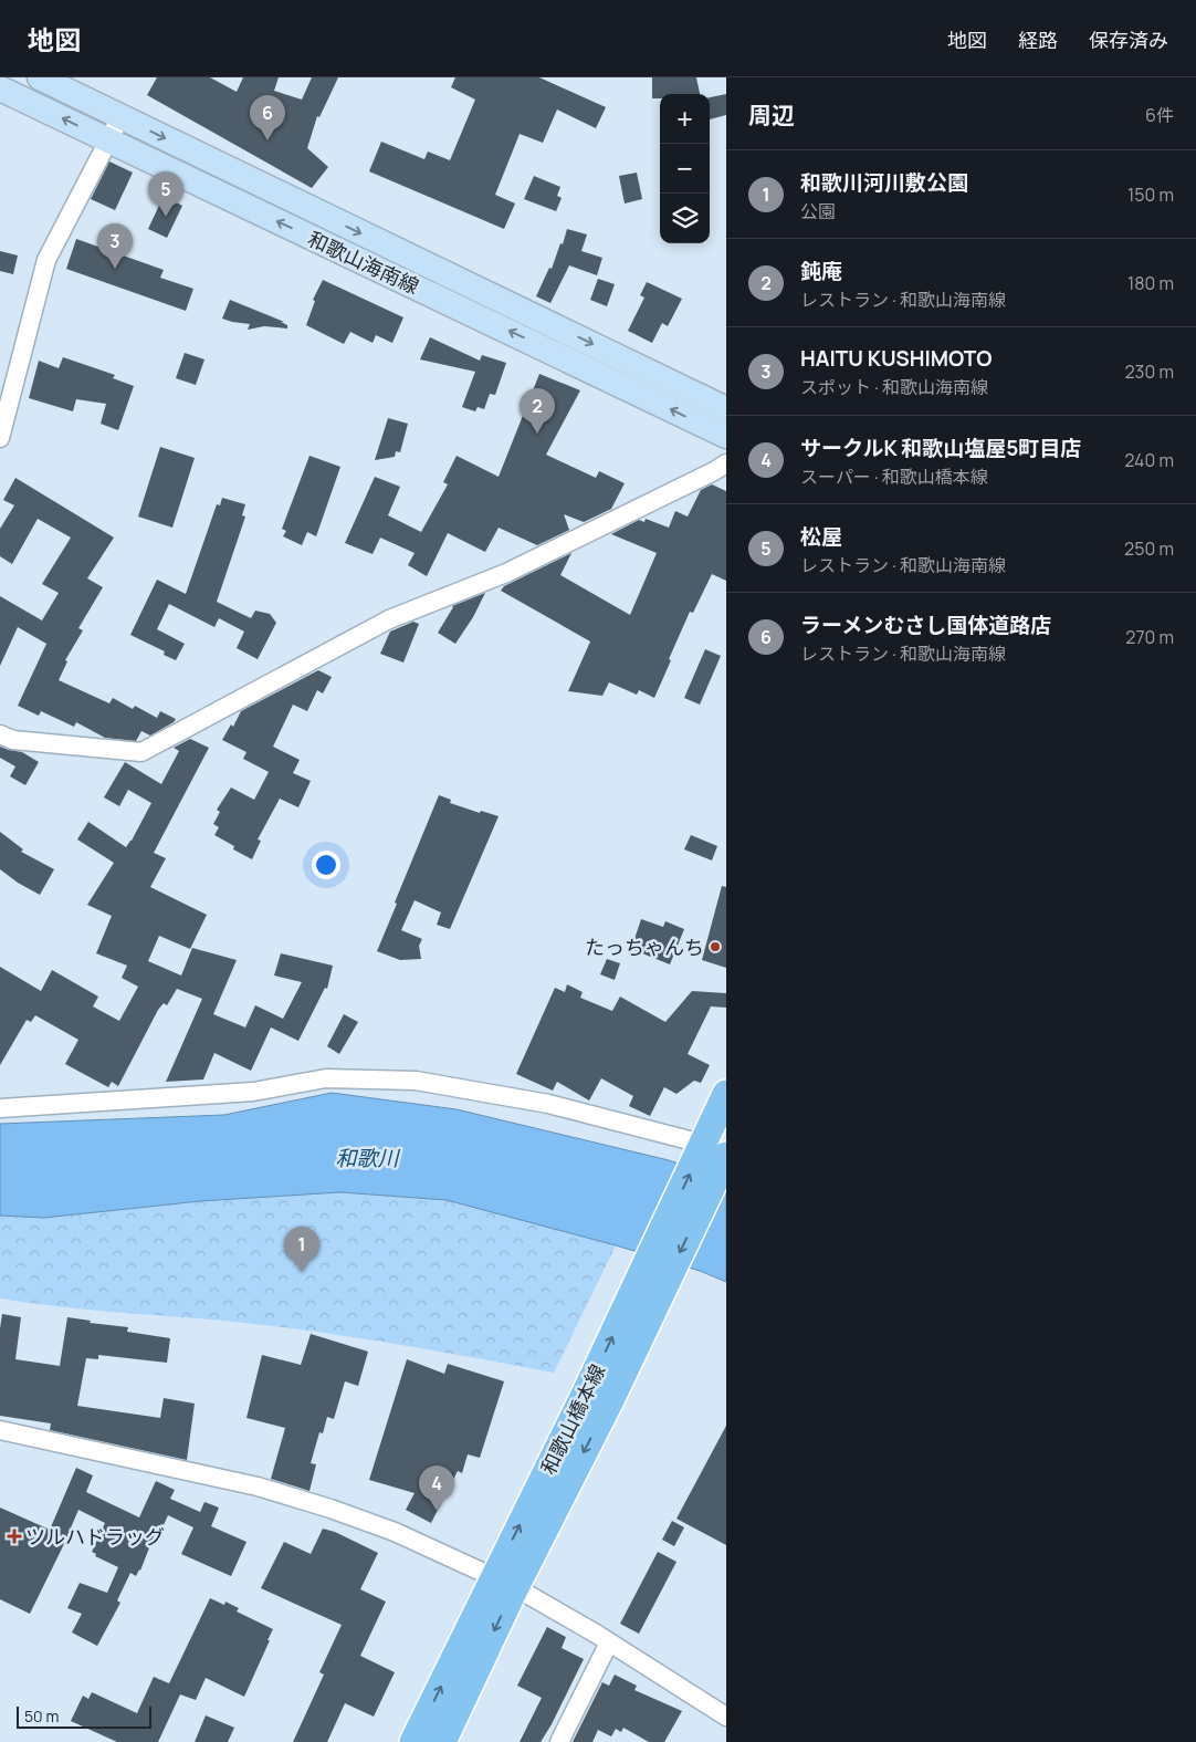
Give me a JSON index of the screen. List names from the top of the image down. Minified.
{"streets":{"main road":["和歌山海南線","和歌山橋本線"]},"water":["和歌川"],"places":{"other":["たっちゃんち"],"health":["ツルハドラッグ"]},"scale_bar":"50 m","page":{"header":"地図","nav":["地図","経路","保存済み"],"heading":["周辺","6件"],"map_buttons":["+","−"],"pins":["6","5","3","2","1","4"],"list":[{"mark":"1","name":"和歌川河川敷公園","note":"公園","value":"150 m"},{"mark":"2","name":"鈍庵","note":"レストラン · 和歌山海南線","value":"180 m"},{"mark":"3","name":"HAITU KUSHIMOTO","note":"スポット · 和歌山海南線","value":"230 m"},{"mark":"4","name":"サークルK 和歌山塩屋5町目店","note":"スーパー · 和歌山橋本線","value":"240 m"},{"mark":"5","name":"松屋","note":"レストラン · 和歌山海南線","value":"250 m"},{"mark":"6","name":"ラーメンむさし国体道路店","note":"レストラン · 和歌山海南線","value":"270 m"}],"scale":"50 m"}}
